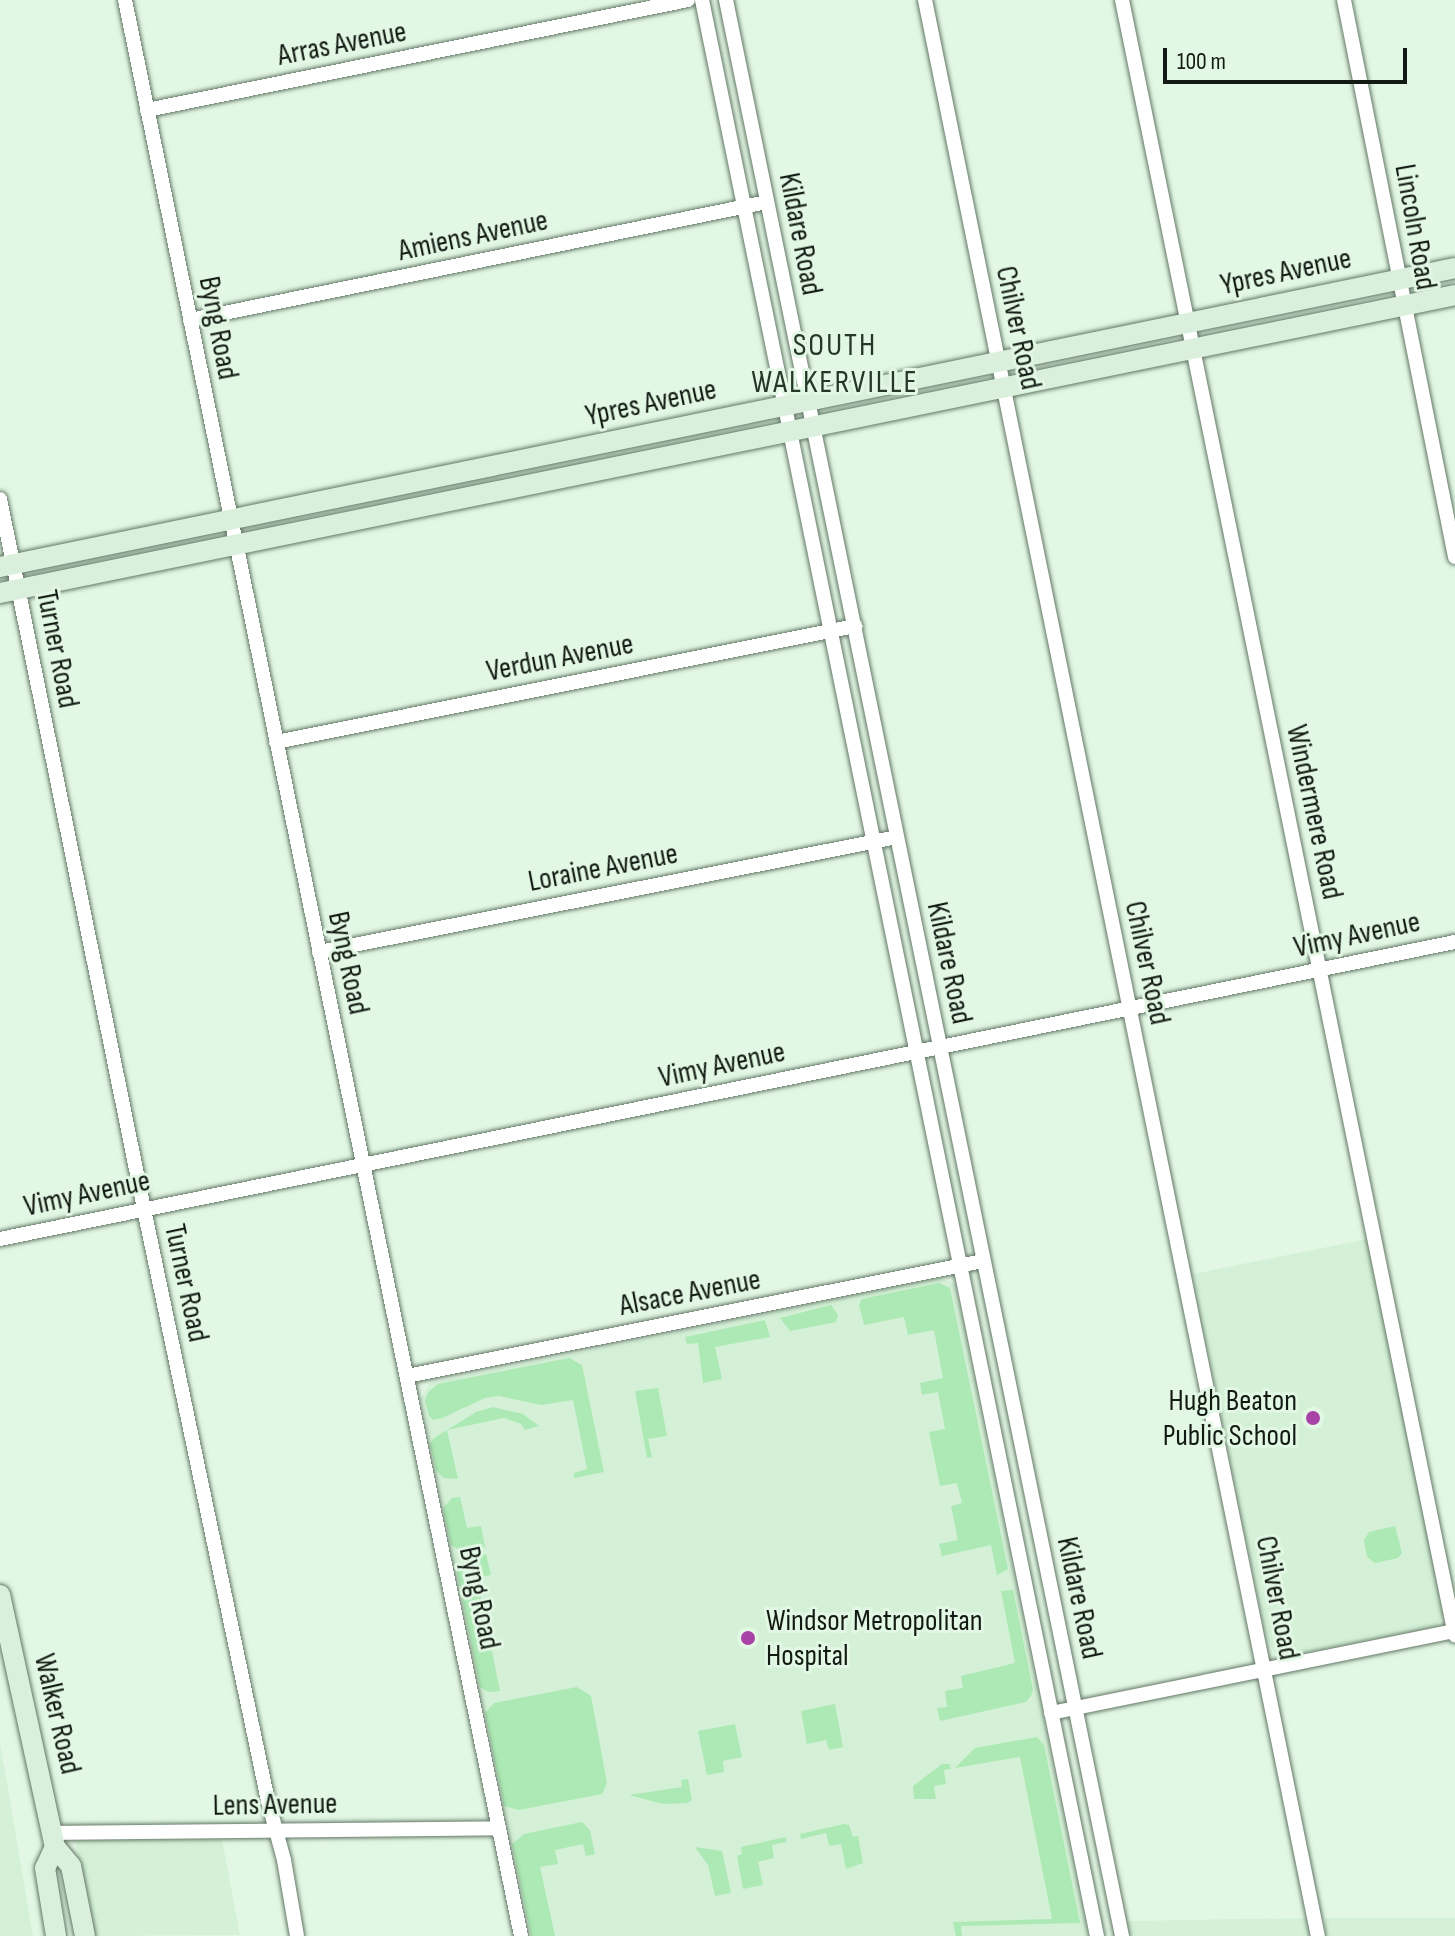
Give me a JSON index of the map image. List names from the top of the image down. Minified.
{"streets":{"main road":["Ypres Avenue","Walker Road"],"street":["Arras Avenue","Lincoln Road","Kildare Road","Amiens Avenue","Byng Road","Chilver Road","Turner Road","Verdun Avenue","Windermere Road","Loraine Avenue","Vimy Avenue","Alsace Avenue","Lens Avenue"]},"crossings":[["Arras Avenue","Byng Road"],["Lincoln Road","Ypres Avenue"],["Kildare Road","Amiens Avenue"],["Kildare Road","Ypres Avenue"],["Kildare Road","Verdun Avenue"],["Kildare Road","Loraine Avenue"],["Kildare Road","Vimy Avenue"],["Kildare Road","Alsace Avenue"],["Amiens Avenue","Byng Road"],["Ypres Avenue","Byng Road"],["Ypres Avenue","Chilver Road"],["Ypres Avenue","Turner Road"],["Ypres Avenue","Windermere Road"],["Byng Road","Verdun Avenue"],["Byng Road","Loraine Avenue"],["Byng Road","Vimy Avenue"],["Byng Road","Alsace Avenue"],["Byng Road","Lens Avenue"],["Chilver Road","Vimy Avenue"],["Turner Road","Vimy Avenue"],["Turner Road","Lens Avenue"],["Windermere Road","Vimy Avenue"],["Walker Road","Lens Avenue"]],"districts":["SOUTH WALKERVILLE"],"places":["Hugh Beaton Public School","Windsor Metropolitan Hospital"],"scale_bar":"100 m"}
